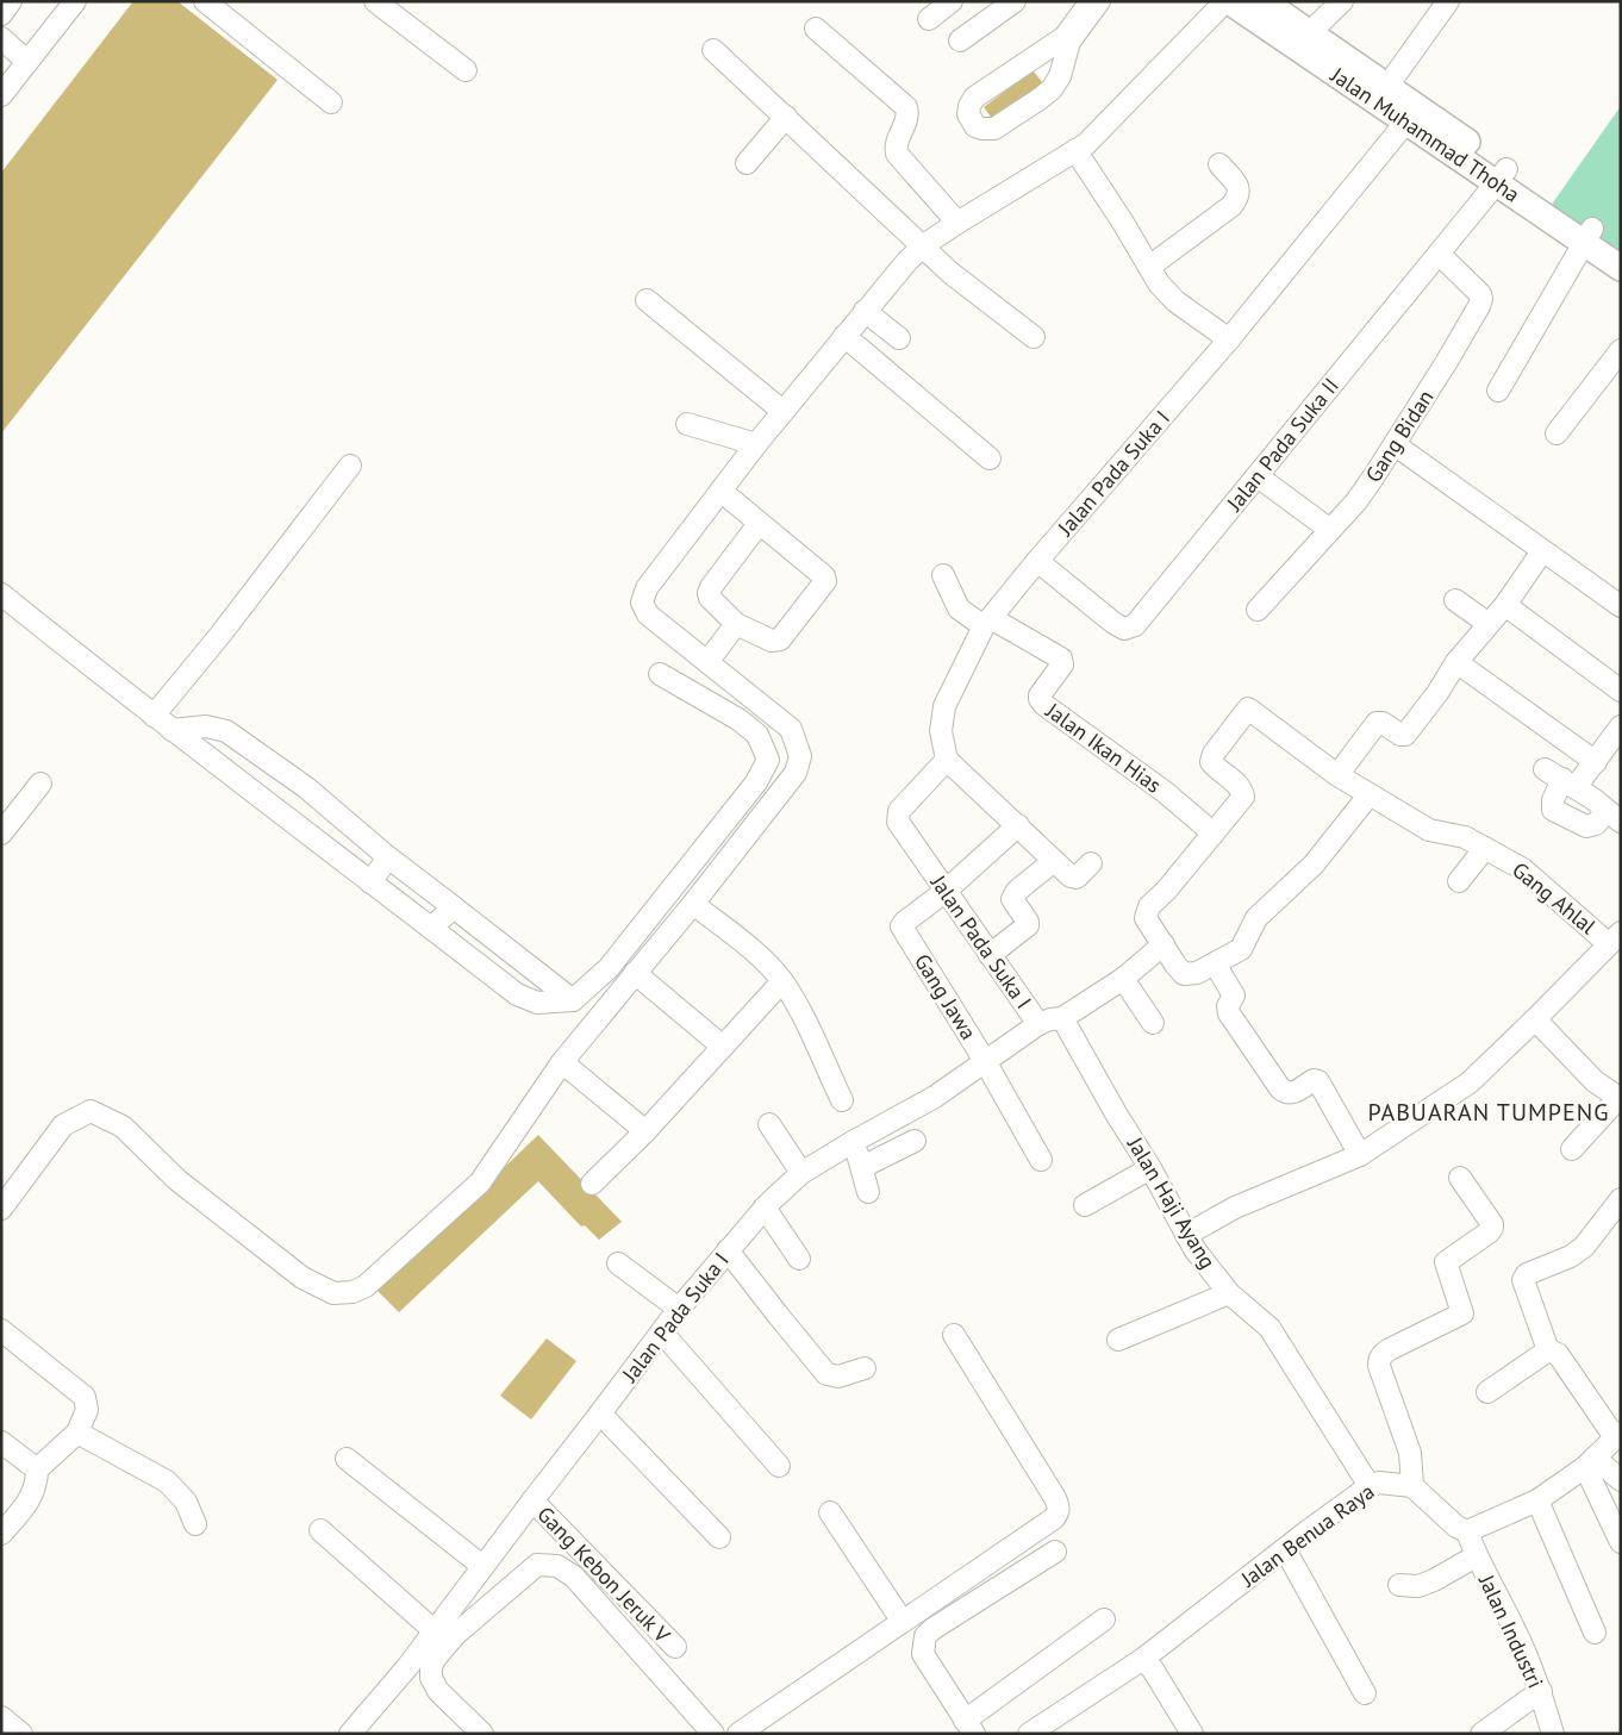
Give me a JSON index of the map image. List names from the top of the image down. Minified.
{"streets":{"main road":["Jalan Muhammad Thoha"],"street":["Gang Bidan","Jalan Pada Suka II","Jalan Pada Suka I","Jalan Ikan Hias","Gang Ahlal","Gang Jawa","Jalan Haji Ayang","Jalan Benua Raya","Gang Kebon Jeruk V","Jalan Industri"]},"crossings":[["Jalan Muhammad Thoha","Jalan Pada Suka II"],["Jalan Muhammad Thoha","Jalan Pada Suka I"],["Gang Bidan","Jalan Pada Suka II"],["Jalan Pada Suka II","Jalan Pada Suka I"],["Jalan Pada Suka I","Jalan Ikan Hias"],["Jalan Pada Suka I","Gang Jawa"],["Jalan Pada Suka I","Gang Kebon Jeruk V"],["Jalan Ikan Hias","Gang Ahlal"],["Jalan Haji Ayang","Jalan Benua Raya"]],"districts":["PABUARAN TUMPENG"]}
